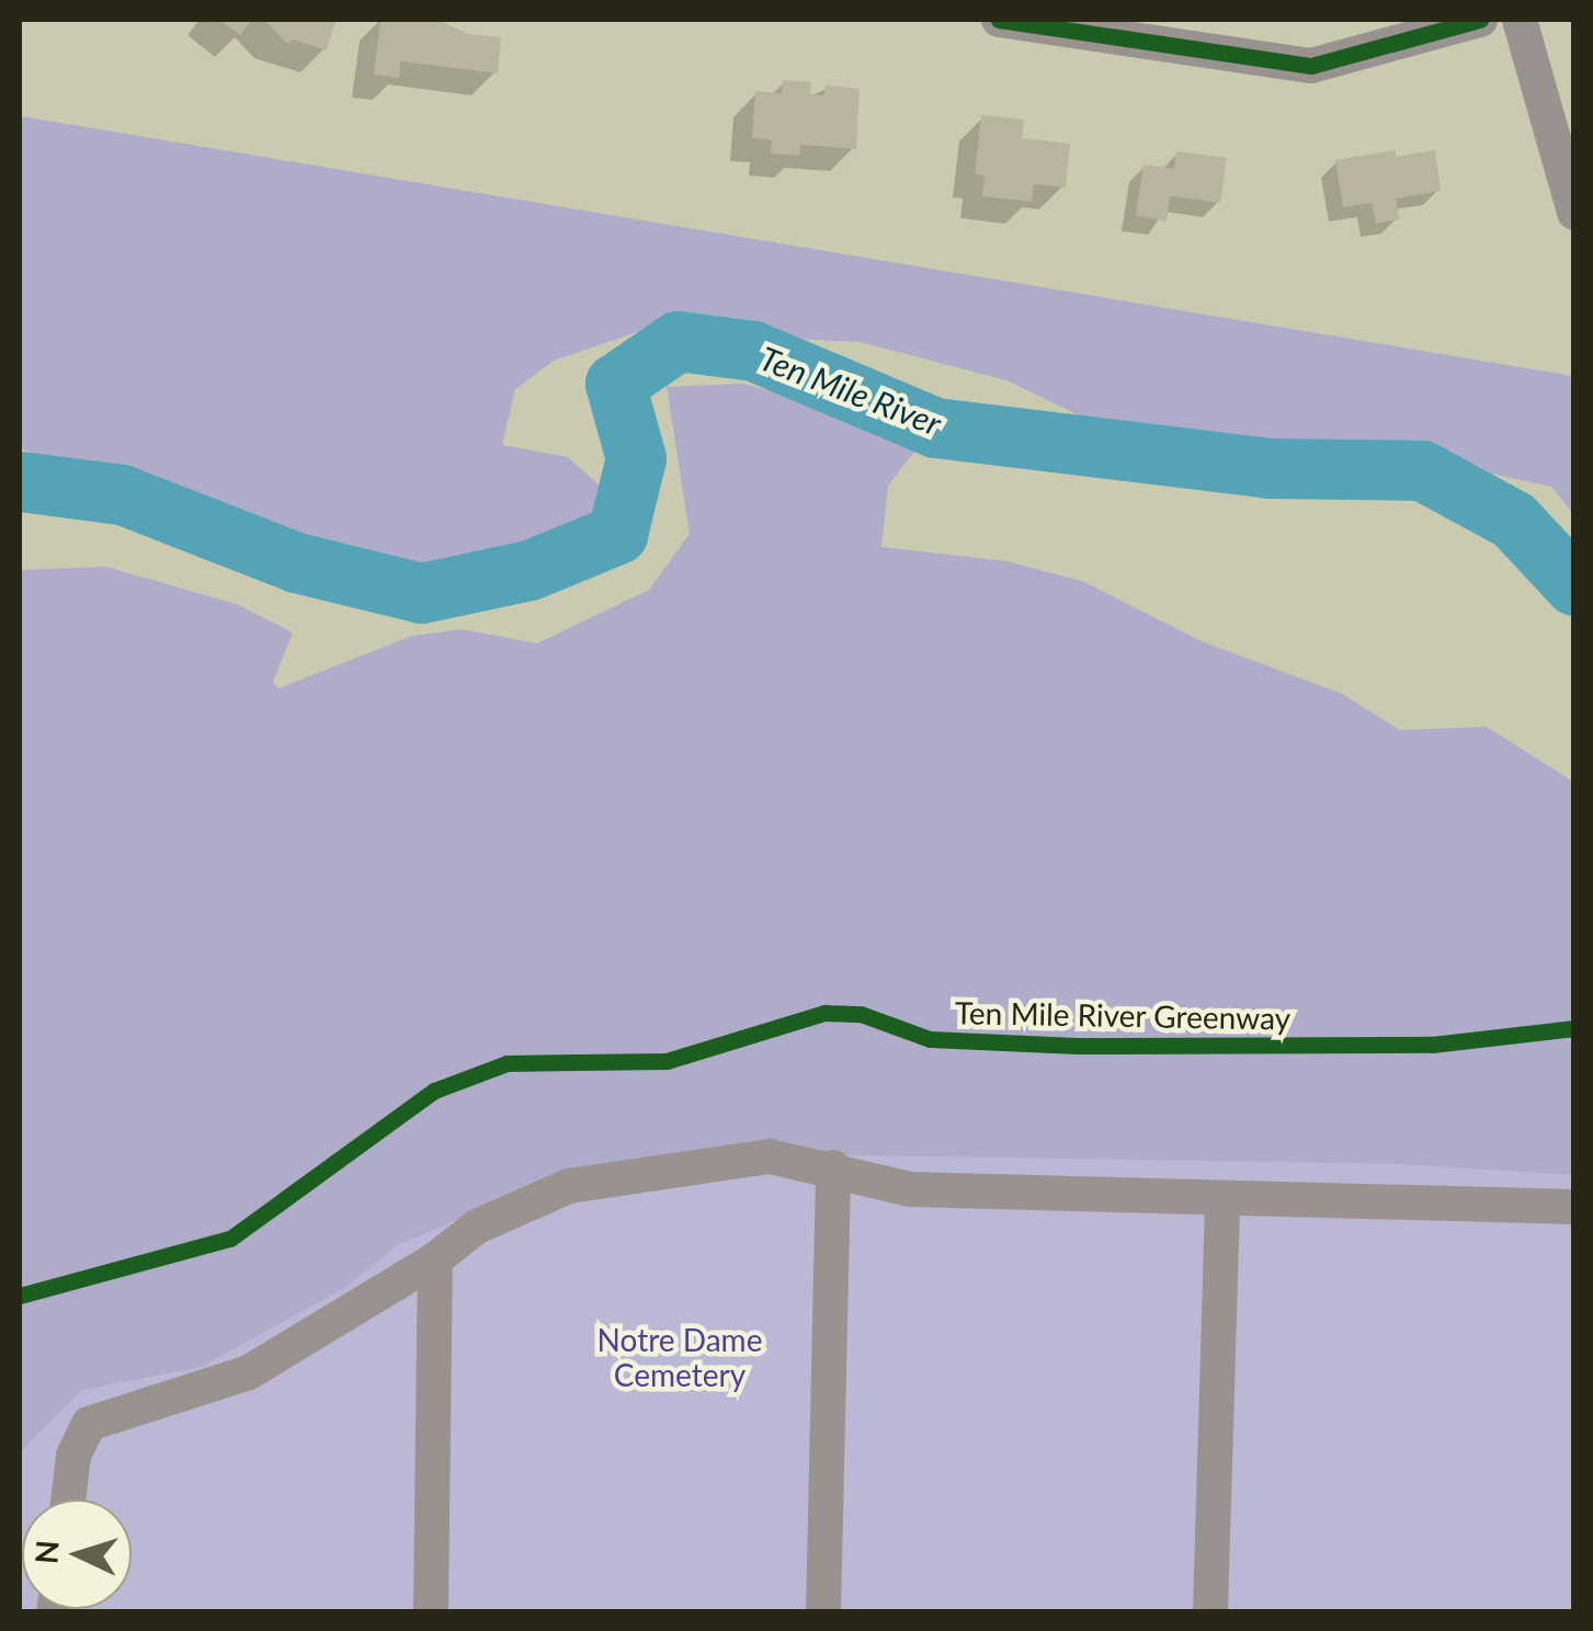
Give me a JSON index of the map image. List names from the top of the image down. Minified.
{"streets":{"cycle path":["Ten Mile River Greenway"]},"water":["Ten Mile River"],"parks":["Notre Dame Cemetery"],"north":"left"}
